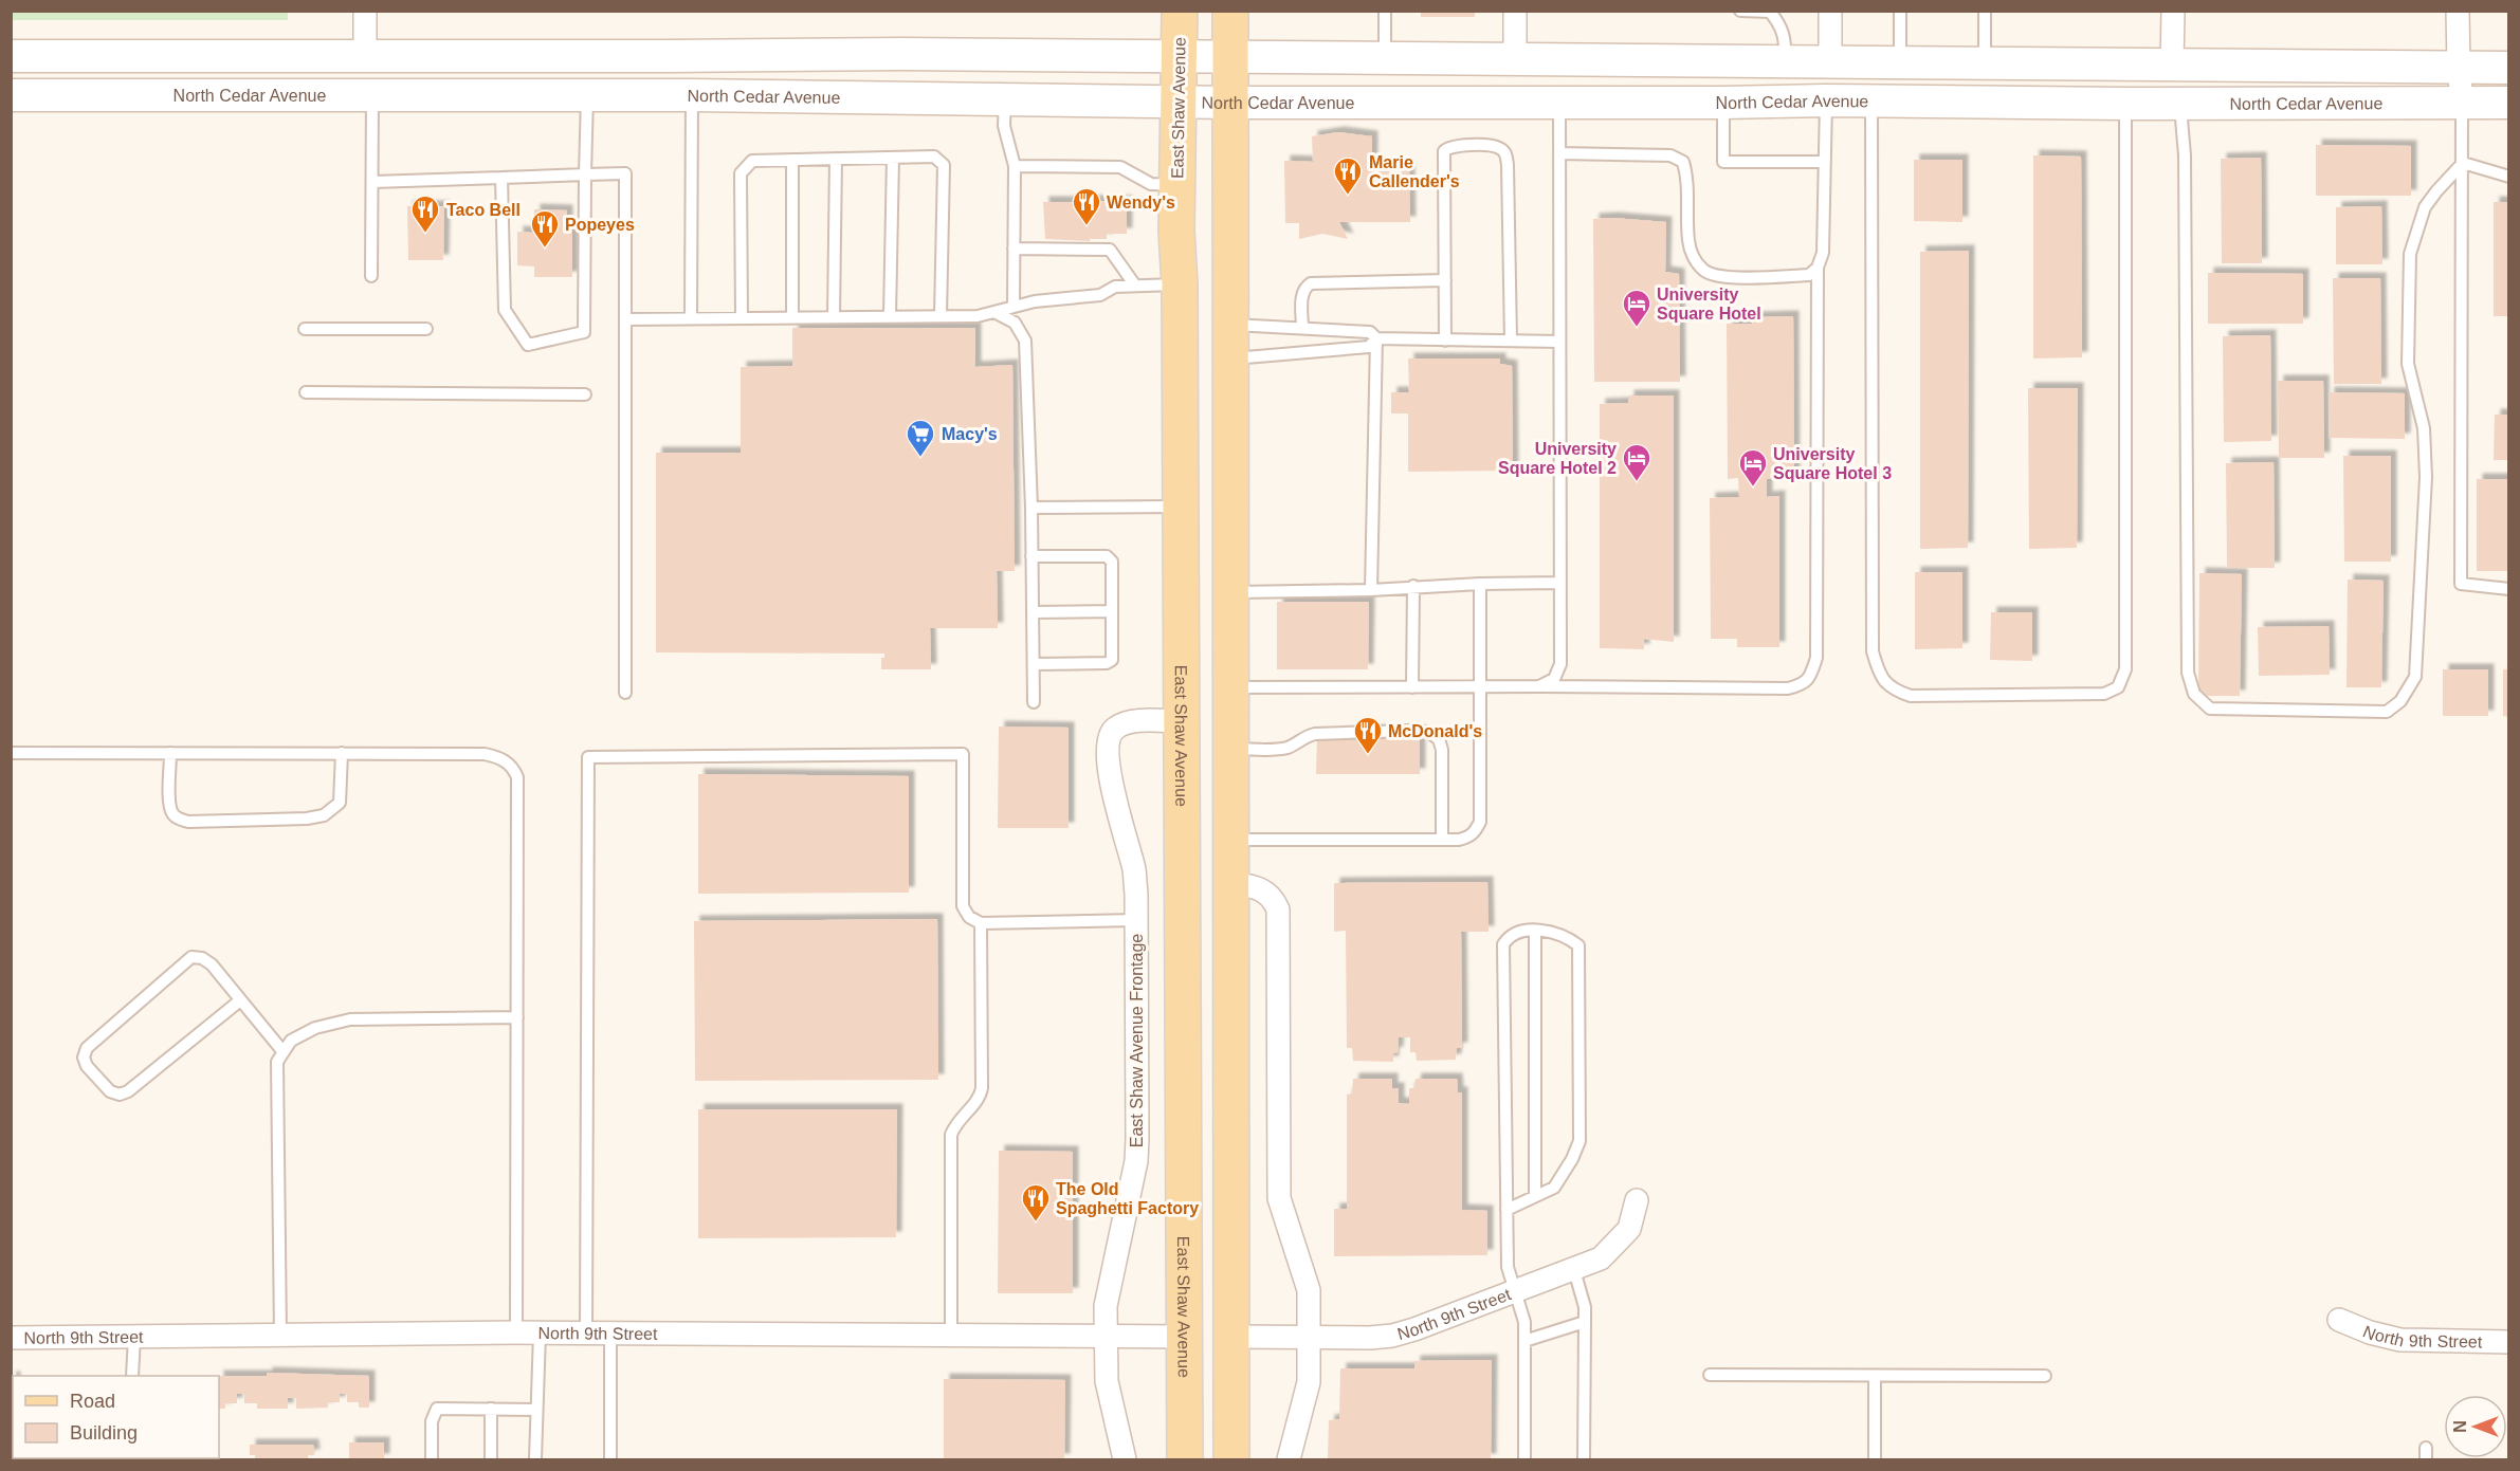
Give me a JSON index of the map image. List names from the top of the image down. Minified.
{"streets":{"main road":["North Cedar Avenue","East Shaw Avenue"],"street":["East Shaw Avenue Frontage","North 9th Street"]},"crossings":[["North Cedar Avenue","East Shaw Avenue"],["East Shaw Avenue","East Shaw Avenue Frontage"],["East Shaw Avenue","North 9th Street"],["East Shaw Avenue Frontage","North 9th Street"]],"places":{"restaurant":["Marie Callender's","Wendy's","Taco Bell","Popeyes","McDonald's","The Old Spaghetti Factory"],"hotel":["University Square Hotel","University Square Hotel 2","University Square Hotel 3"],"supermarket":["Macy's"]},"legend":["Road","Building"],"north":"left"}
